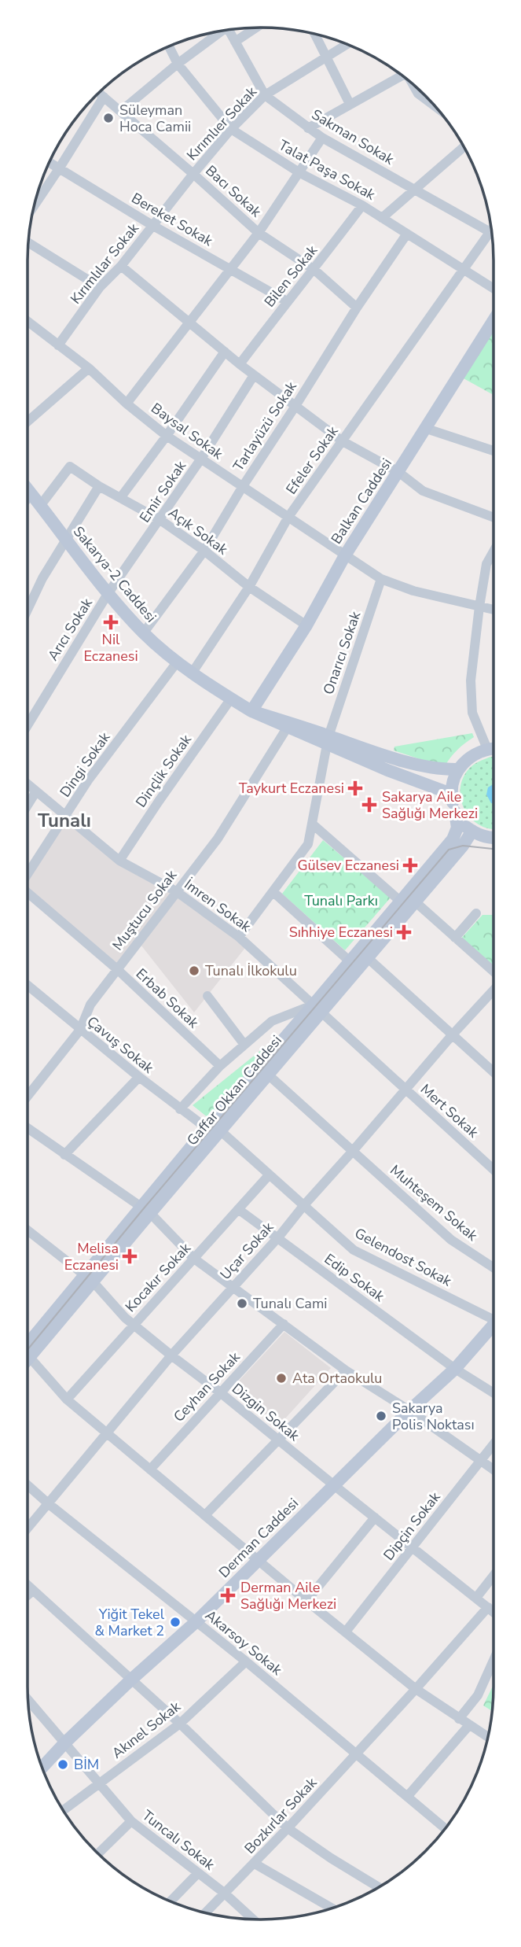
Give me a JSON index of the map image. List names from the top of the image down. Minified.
{"streets":{"main road":["Balkan Caddesi","Sakarya-2 Caddesi","Gaffar Okkan Caddesi","Derman Caddesi"],"street":["Kırımlıer Sokak","Sakman Sokak","Talat Paşa Sokak","Bacı Sokak","Bereket Sokak","Kırımlılar Sokak","Bilen Sokak","Tarlayüzü Sokak","Baysal Sokak","Efeler Sokak","Emir Sokak","Açık Sokak","Arıcı Sokak","Onarıcı Sokak","Dingi Sokak","Dinçlik Sokak","İmren Sokak","Muştucu Sokak","Erbab Sokak","Çavuş Sokak","Mert Sokak","Muhteşem Sokak","Uçar Sokak","Gelendost Sokak","Kocakır Sokak","Edip Sokak","Ceyhan Sokak","Dizgin Sokak","Dipçin Sokak","Akarsoy Sokak","Akınel Sokak","Bozkırlar Sokak","Tuncalı Sokak"]},"crossings":[["Kırımlıer Sokak","Sakman Sokak"],["Kırımlıer Sokak","Talat Paşa Sokak"],["Kırımlıer Sokak","Bacı Sokak"],["Kırımlıer Sokak","Kırımlılar Sokak"],["Sakman Sokak","Efeler Sokak"],["Talat Paşa Sokak","Bilen Sokak"],["Talat Paşa Sokak","Tarlayüzü Sokak"],["Talat Paşa Sokak","Efeler Sokak"],["Bacı Sokak","Kırımlılar Sokak"],["Bacı Sokak","Bilen Sokak"],["Bacı Sokak","Tarlayüzü Sokak"],["Bereket Sokak","Kırımlılar Sokak"],["Bereket Sokak","Bilen Sokak"],["Kırımlılar Sokak","Baysal Sokak"],["Tarlayüzü Sokak","Baysal Sokak"],["Tarlayüzü Sokak","Açık Sokak"],["Tarlayüzü Sokak","Sakarya-2 Caddesi"],["Baysal Sokak","Efeler Sokak"],["Baysal Sokak","Emir Sokak"],["Baysal Sokak","Balkan Caddesi"],["Baysal Sokak","Onarıcı Sokak"],["Efeler Sokak","Açık Sokak"],["Efeler Sokak","Sakarya-2 Caddesi"],["Emir Sokak","Açık Sokak"],["Emir Sokak","Sakarya-2 Caddesi"],["Emir Sokak","Arıcı Sokak"],["Balkan Caddesi","Açık Sokak"],["Balkan Caddesi","Sakarya-2 Caddesi"],["Açık Sokak","Sakarya-2 Caddesi"],["Sakarya-2 Caddesi","Arıcı Sokak"],["Sakarya-2 Caddesi","Onarıcı Sokak"],["Sakarya-2 Caddesi","Dingi Sokak"],["Sakarya-2 Caddesi","Dinçlik Sokak"],["Sakarya-2 Caddesi","Muştucu Sokak"],["Onarıcı Sokak","İmren Sokak"],["Dingi Sokak","İmren Sokak"],["Dinçlik Sokak","İmren Sokak"],["İmren Sokak","Muştucu Sokak"],["İmren Sokak","Gaffar Okkan Caddesi"],["İmren Sokak","Mert Sokak"],["İmren Sokak","Uçar Sokak"],["Muştucu Sokak","Erbab Sokak"],["Muştucu Sokak","Çavuş Sokak"],["Çavuş Sokak","Gaffar Okkan Caddesi"],["Gaffar Okkan Caddesi","Muhteşem Sokak"],["Gaffar Okkan Caddesi","Gelendost Sokak"],["Gaffar Okkan Caddesi","Dizgin Sokak"],["Mert Sokak","Uçar Sokak"],["Muhteşem Sokak","Uçar Sokak"],["Uçar Sokak","Gelendost Sokak"],["Uçar Sokak","Edip Sokak"],["Uçar Sokak","Dizgin Sokak"],["Uçar Sokak","Akarsoy Sokak"],["Gelendost Sokak","Kocakır Sokak"],["Kocakır Sokak","Edip Sokak"],["Kocakır Sokak","Dizgin Sokak"],["Edip Sokak","Derman Caddesi"],["Ceyhan Sokak","Dizgin Sokak"],["Dizgin Sokak","Dipçin Sokak"],["Dizgin Sokak","Derman Caddesi"],["Dizgin Sokak","Bozkırlar Sokak"],["Derman Caddesi","Akarsoy Sokak"],["Derman Caddesi","Tuncalı Sokak"],["Akarsoy Sokak","Akınel Sokak"],["Akarsoy Sokak","Bozkırlar Sokak"],["Akınel Sokak","Tuncalı Sokak"],["Bozkırlar Sokak","Tuncalı Sokak"]],"districts":["Tunalı"],"parks":["Tunalı Parkı"],"places":{"other":["Süleyman Hoca Camii","Tunalı İlkokulu","Tunalı Cami","Ata Ortaokulu","Sakarya Polis Noktası","Yiğit Tekel & Market 2","BİM"],"health":["Nil Eczanesi","Taykurt Eczanesi","Sakarya Aile Sağlığı Merkezi","Gülsev Eczanesi","Sıhhiye Eczanesi","Melisa Eczanesi","Derman Aile Sağlığı Merkezi"]}}
